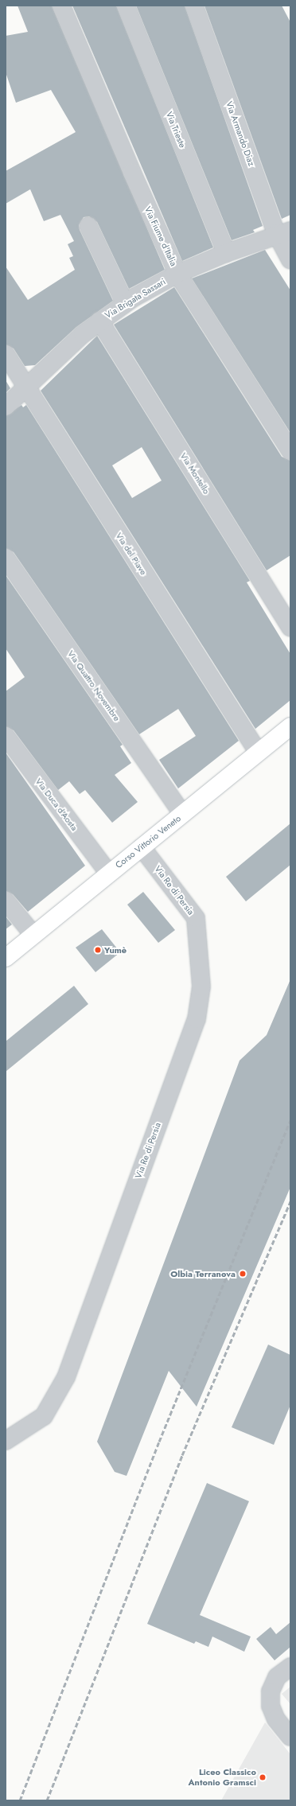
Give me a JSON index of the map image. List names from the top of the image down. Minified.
{"streets":{"main road":["Corso Vittorio Veneto"],"street":["Via Trieste","Via Armando Diaz","Via Fiume d'Italia","Via Brigata Sassari","Via Montello","Via del Piave","Via Quattro Novembre","Via Duca d'Aosta","Via Re di Persia"]},"crossings":[["Via Trieste","Via Brigata Sassari"],["Via Armando Diaz","Via Brigata Sassari"],["Via Fiume d'Italia","Via Brigata Sassari"],["Via Brigata Sassari","Via Montello"],["Via Brigata Sassari","Via del Piave"],["Via del Piave","Corso Vittorio Veneto"],["Via Quattro Novembre","Corso Vittorio Veneto"],["Via Duca d'Aosta","Corso Vittorio Veneto"],["Corso Vittorio Veneto","Via Re di Persia"]],"places":["Yumè","Olbia Terranova","Liceo Classico Antonio Gramsci"]}
